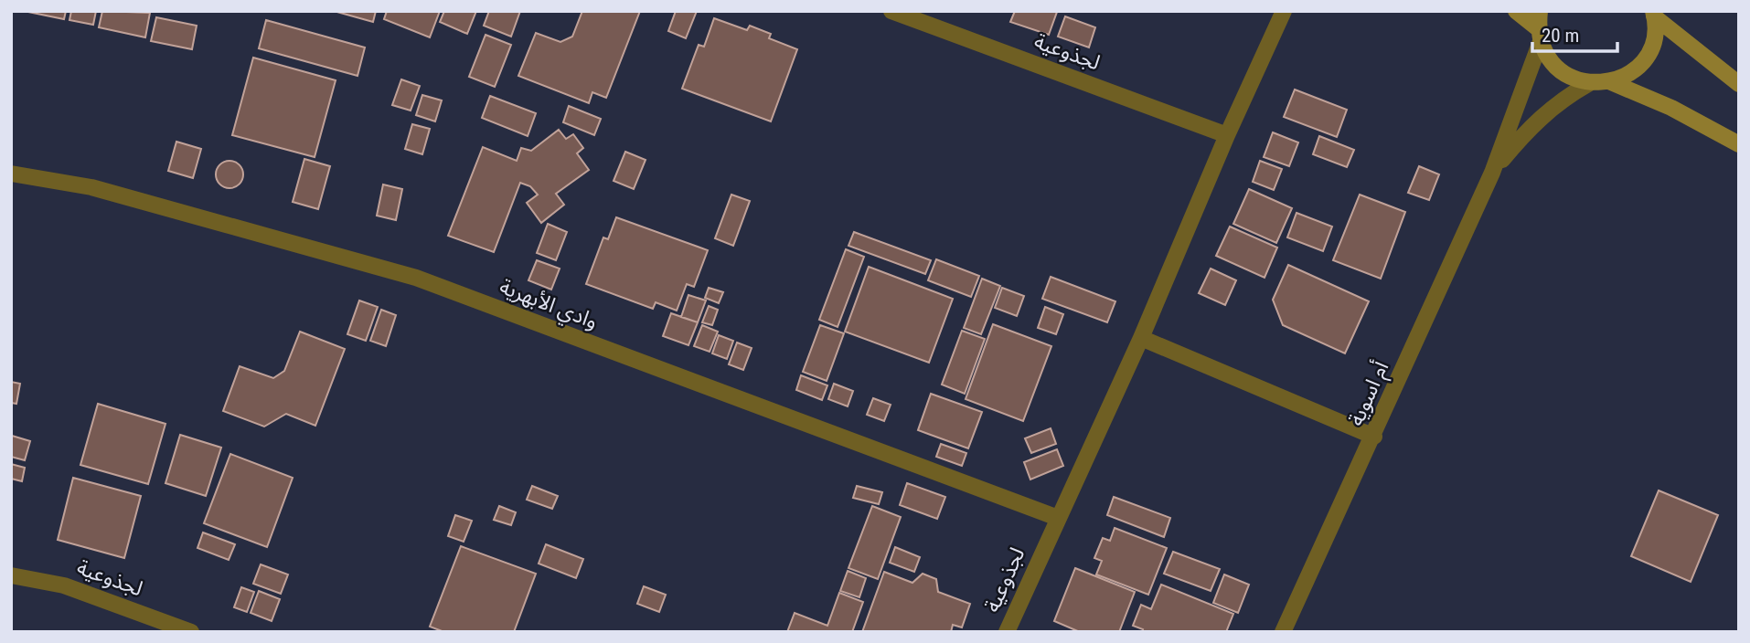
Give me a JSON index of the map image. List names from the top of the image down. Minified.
{"streets":{"street":["لجذوعية","وادي الأبهرية","أم اسوية"]},"crossings":[["لجذوعية","وادي الأبهرية"]],"scale_bar":"20 m"}
